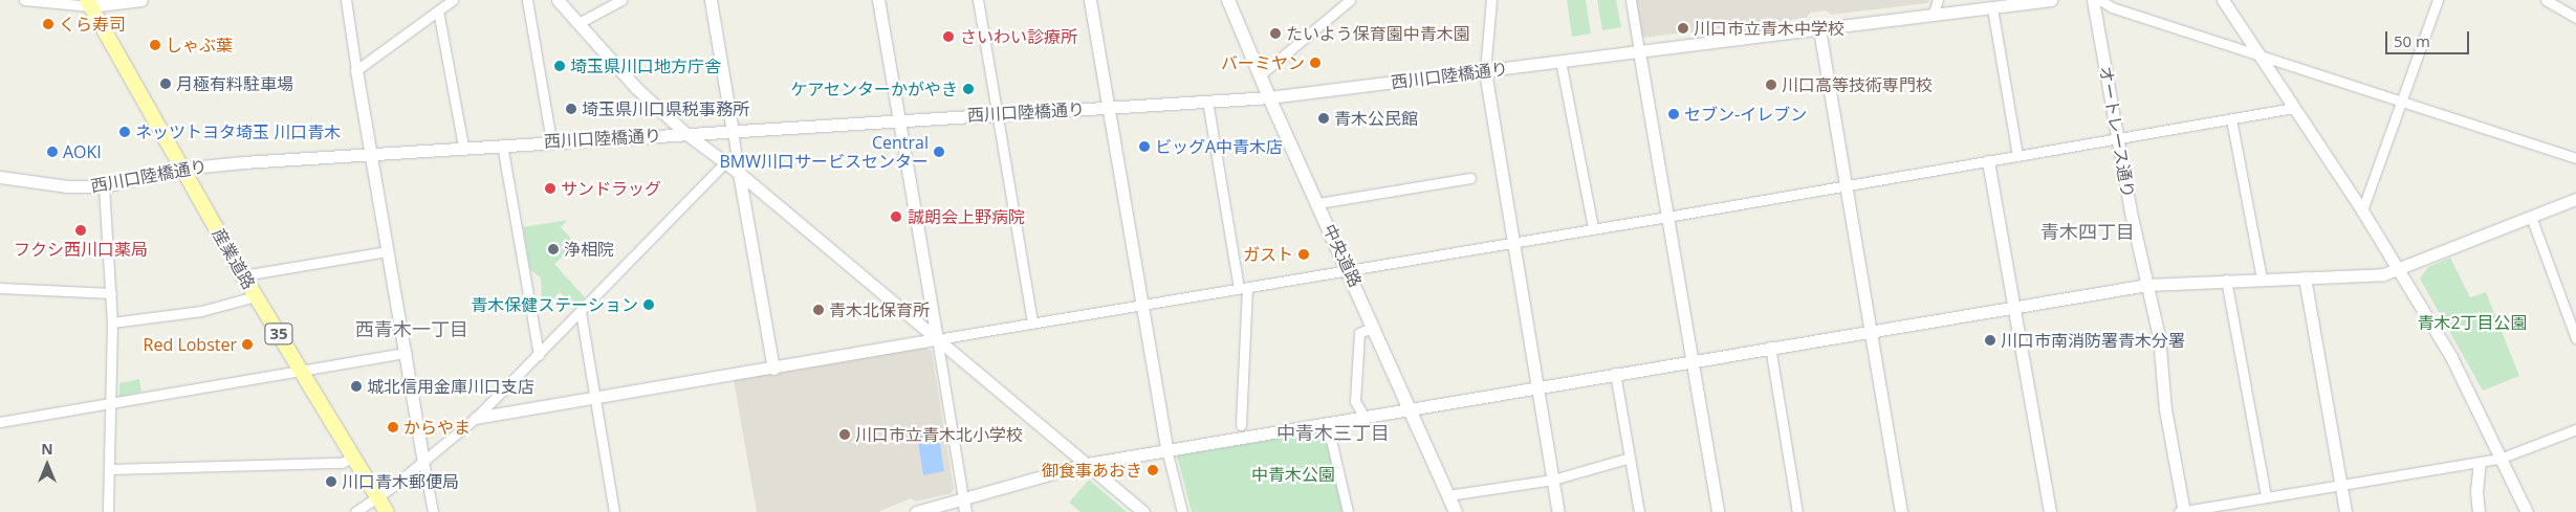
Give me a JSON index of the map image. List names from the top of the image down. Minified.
{"streets":{"main road":["中央道路","産業道路","35"],"street":["西川口陸橋通り","オートレース通り"]},"crossings":[["西川口陸橋通り","中央道路"],["西川口陸橋通り","産業道路"]],"districts":["青木四丁目","西青木一丁目","中青木三丁目"],"parks":["青木2丁目公園","中青木公園"],"places":["くら寿司","川口市立青木中学校","たいよう保育園中青木園","さいわい診療所","しゃぶ葉","バーミヤン","埼玉県川口地方庁舎","月極有料駐車場","川口高等技術専門校","ケアセンターかがやき","埼玉県川口県税事務所","セブン-イレブン","青木公民館","ネッツトヨタ埼玉 川口青木","ビッグA中青木店","AOKI","Central BMW川口サービスセンター","サンドラッグ","誠朗会上野病院","フクシ西川口薬局","浄相院","ガスト","青木保健ステーション","青木北保育所","川口市南消防署青木分署","Red Lobster","城北信用金庫川口支店","からやま","川口市立青木北小学校","御食事あおき","川口青木郵便局"],"scale_bar":"50 m","north":"top"}
